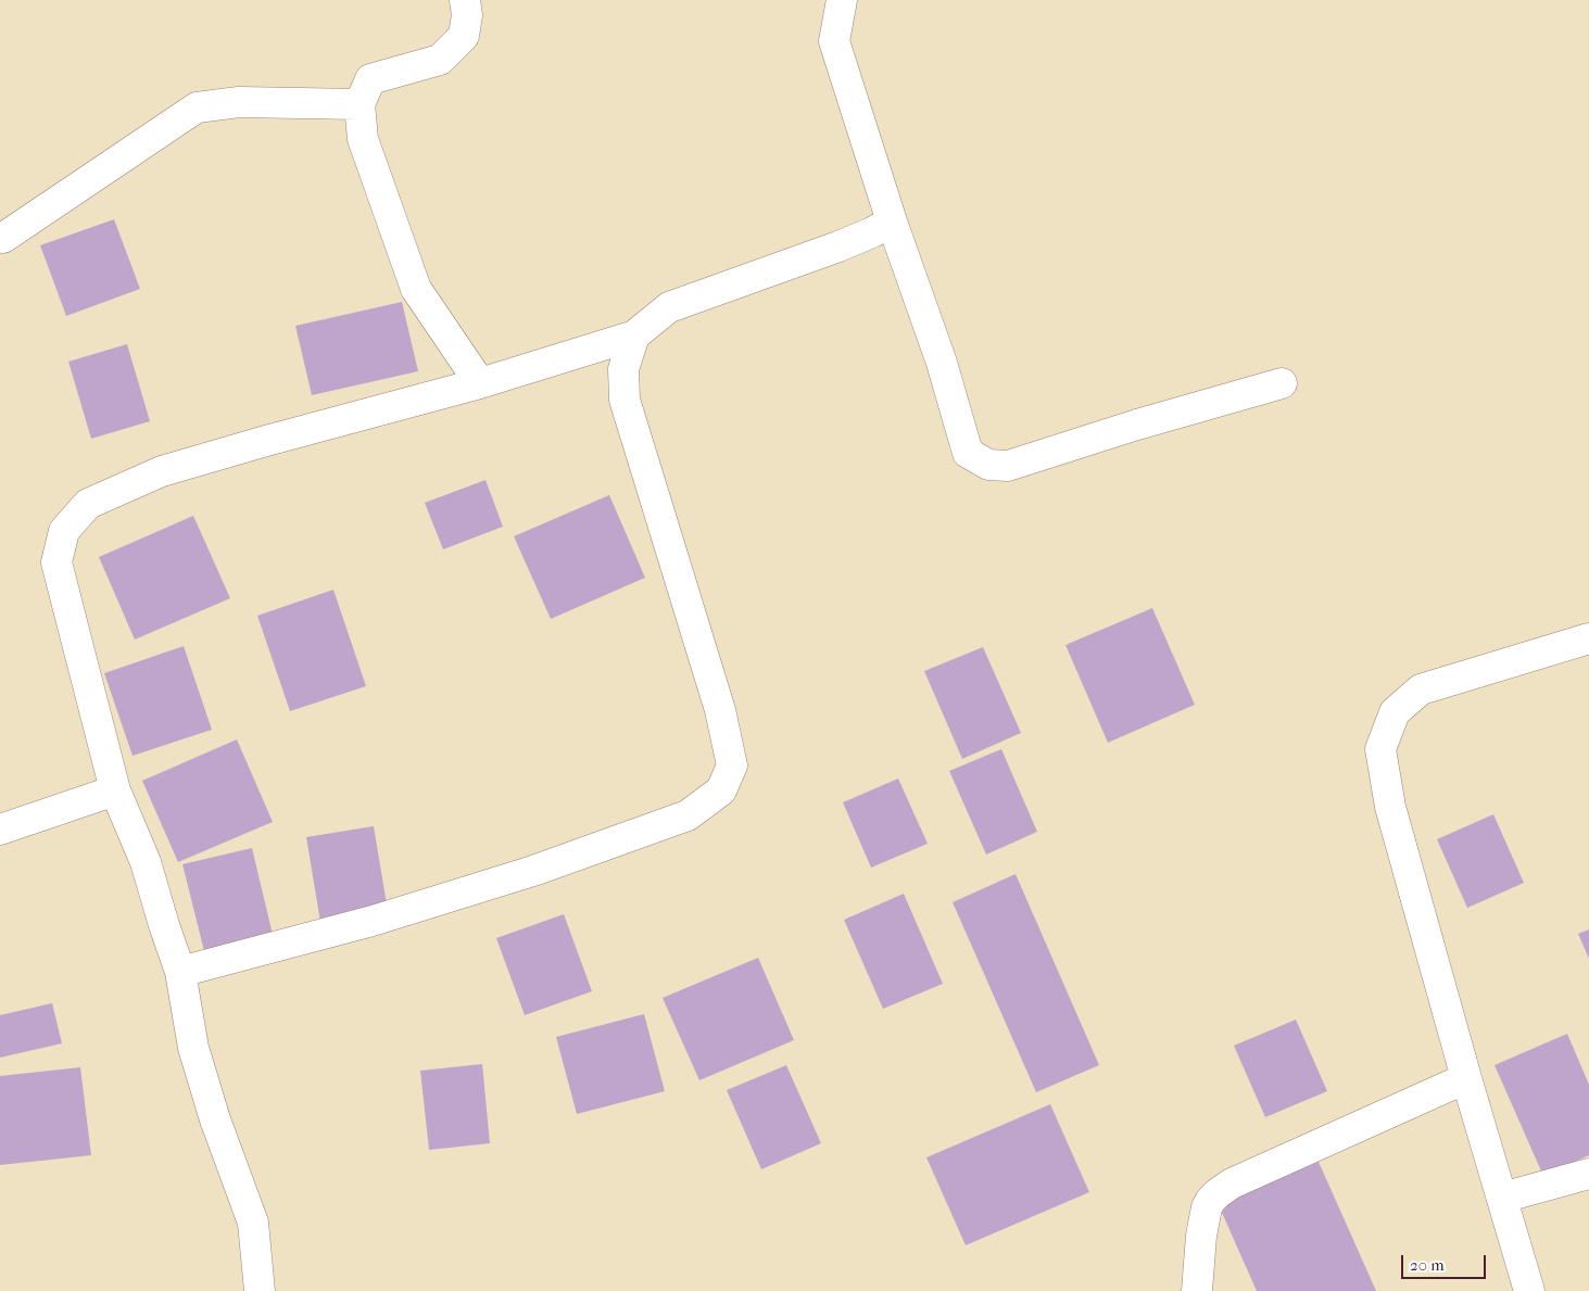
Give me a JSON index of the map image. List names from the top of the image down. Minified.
{"scale_bar":"20 m"}
